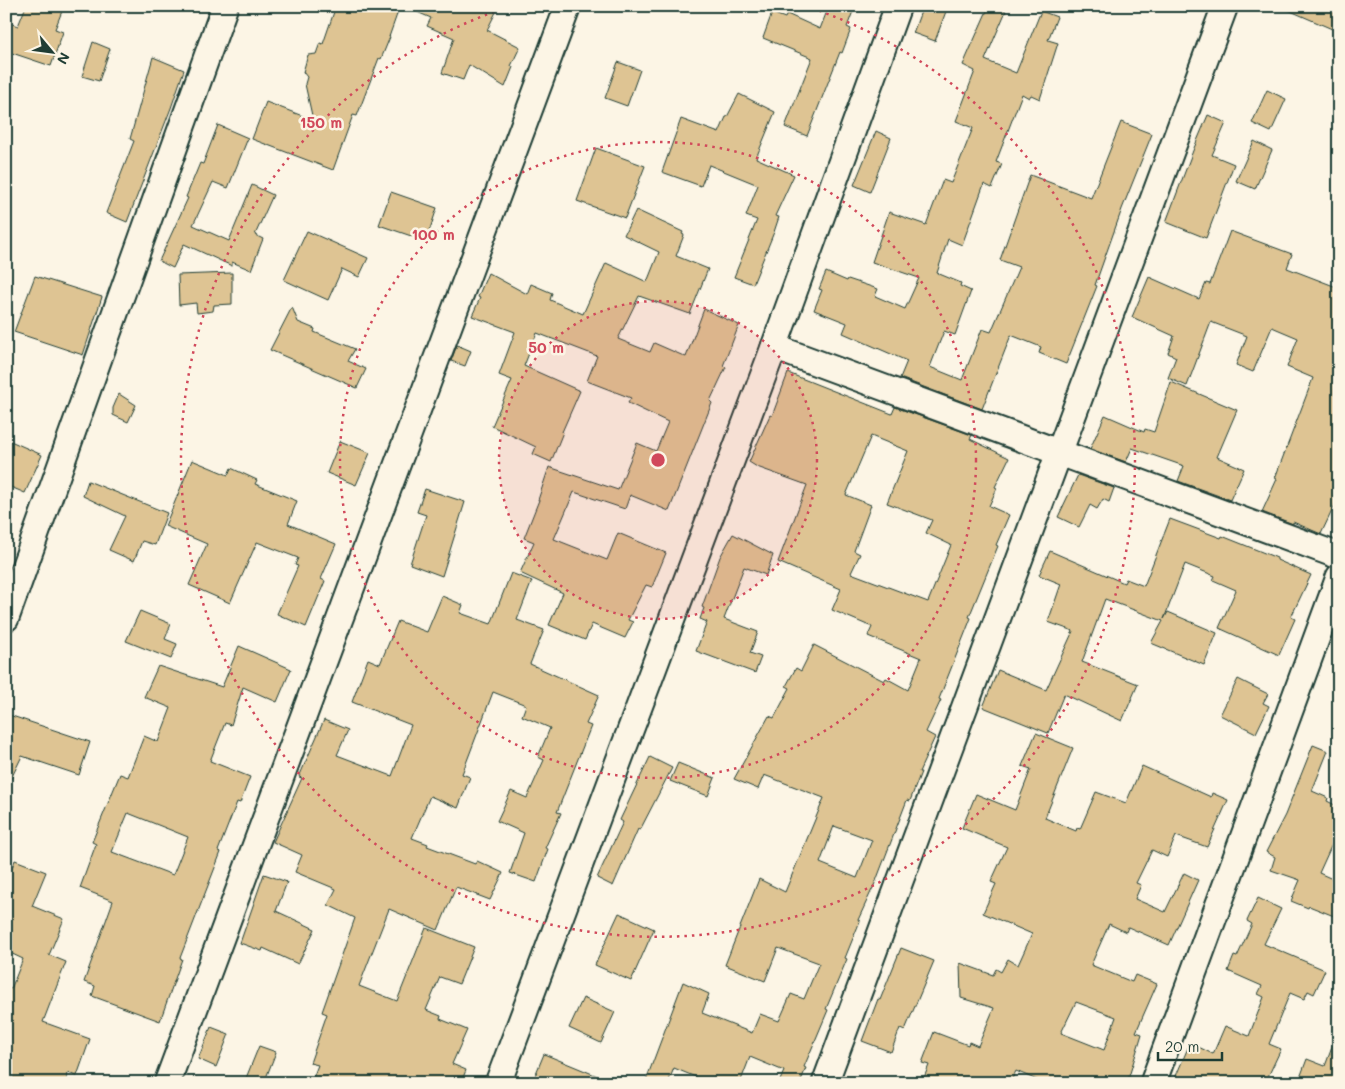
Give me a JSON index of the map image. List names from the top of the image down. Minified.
{"scale_bar":"20 m","north":"bottom right","rings":["150 m","100 m","50 m"]}
